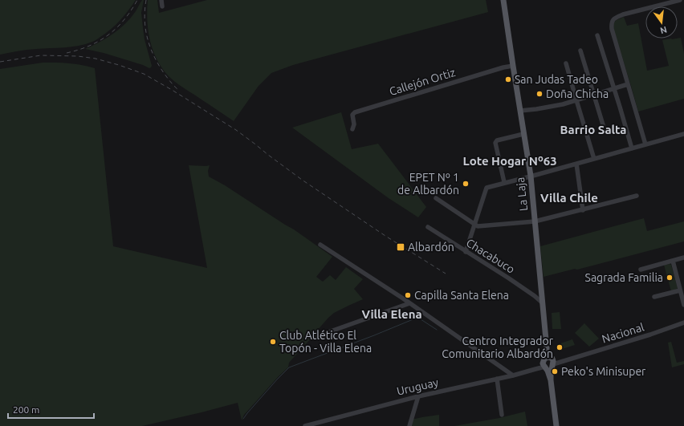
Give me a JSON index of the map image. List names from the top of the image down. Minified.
{"streets":{"main road":["La Laja"],"street":["Callejón Ortiz","Chacabuco","Nacional","Uruguay"]},"crossings":[["Callejón Ortiz","La Laja"],["La Laja","Chacabuco"],["La Laja","Nacional"],["La Laja","Uruguay"]],"districts":["Barrio Salta","Lote Hogar Nº63","Villa Chile","Villa Elena"],"places":{"other":["San Judas Tadeo","Doña Chicha","EPET Nº 1 de Albardón","Sagrada Familia","Capilla Santa Elena","Club Atlético El Topón - Villa Elena","Centro Integrador Comunitario Albardón","Peko's Minisuper"],"transit":["Albardón"]},"scale_bar":"200 m","north":"bottom"}
